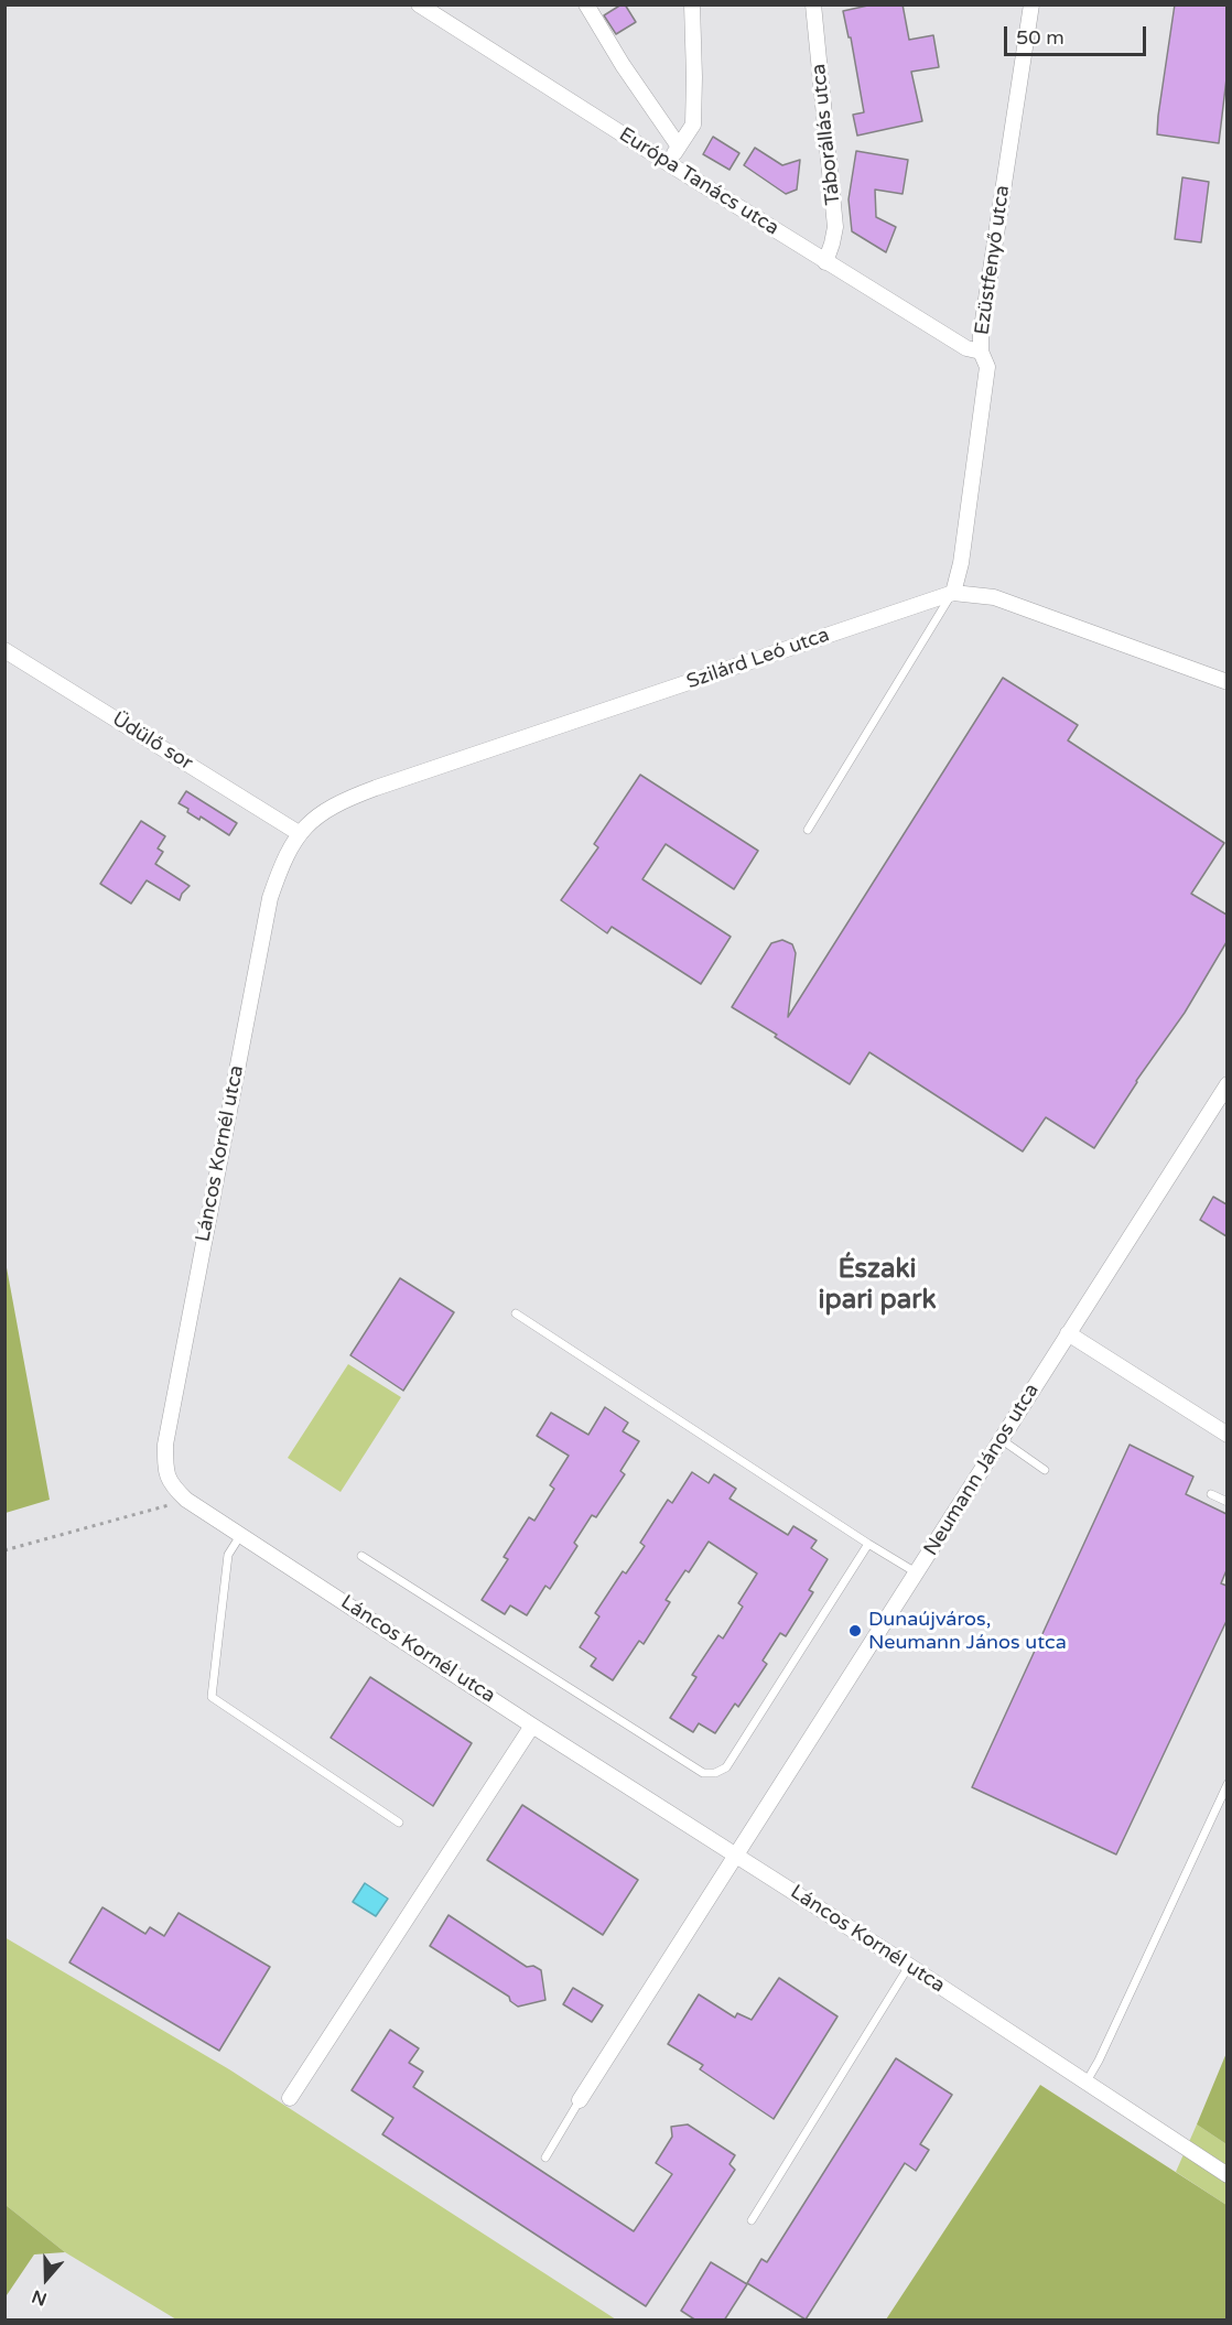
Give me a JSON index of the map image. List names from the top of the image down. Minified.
{"streets":{"street":["Táborállás utca","Európa Tanács utca","Ezüstfenyő utca","Szilárd Leó utca","Üdülő sor","Láncos Kornél utca","Neumann János utca"]},"crossings":[["Táborállás utca","Európa Tanács utca"],["Európa Tanács utca","Ezüstfenyő utca"],["Ezüstfenyő utca","Szilárd Leó utca"],["Szilárd Leó utca","Üdülő sor"],["Szilárd Leó utca","Láncos Kornél utca"],["Üdülő sor","Láncos Kornél utca"],["Láncos Kornél utca","Neumann János utca"]],"districts":["Északi ipari park"],"places":["Dunaújváros, Neumann János utca"],"scale_bar":"50 m","north":"bottom"}
